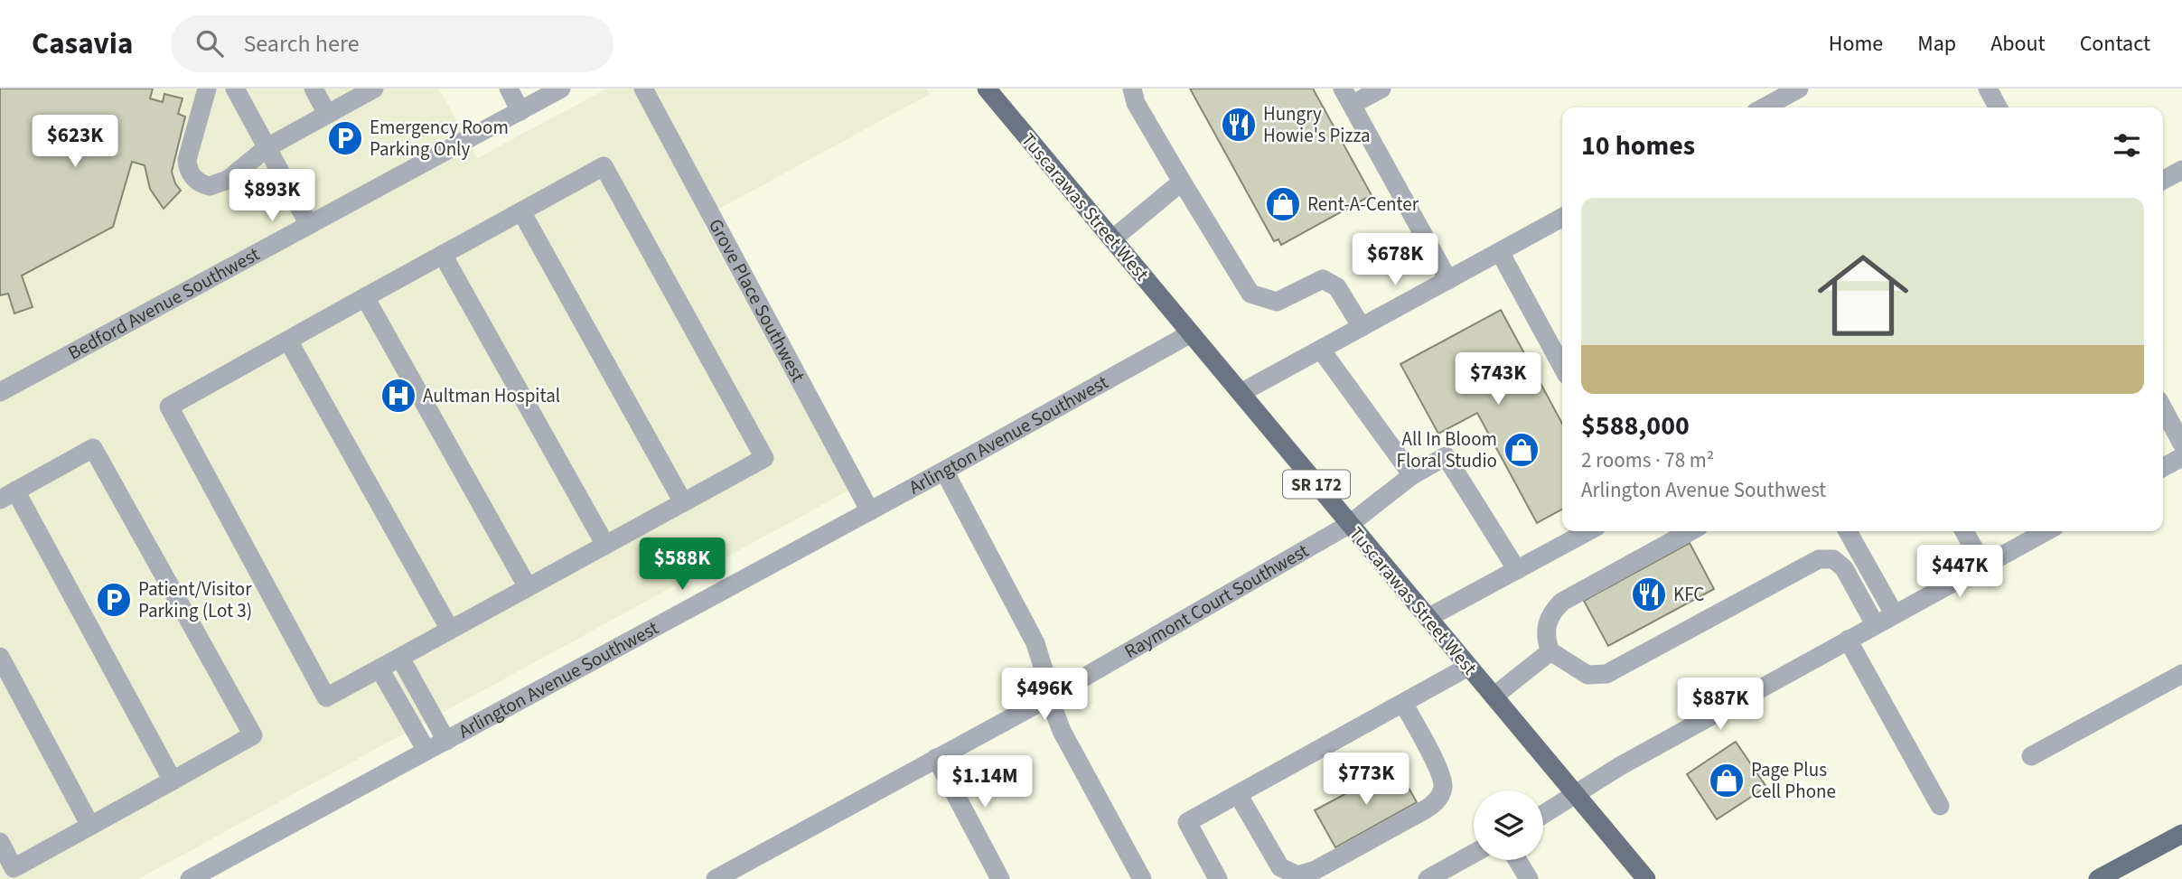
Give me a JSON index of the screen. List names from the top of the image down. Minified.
{"streets":{"main road":["Tuscarawas Street West","SR 172"],"street":["Grove Place Southwest","Bedford Avenue Southwest","Arlington Avenue Southwest","Raymont Court Southwest"]},"crossings":[["Tuscarawas Street West","Arlington Avenue Southwest"],["Tuscarawas Street West","Raymont Court Southwest"],["Grove Place Southwest","Arlington Avenue Southwest"]],"places":{"restaurant":["Hungry Howie's Pizza","KFC"],"parking":["Emergency Room Parking Only","Patient/Visitor Parking (Lot 3)"],"shop":["Rent-A-Center","All In Bloom Floral Studio","Page Plus Cell Phone"],"hospital":["Aultman Hospital"]},"page":{"header":"Casavia","search":"Search here","nav":["Home","Map","About","Contact"],"heading":"10 homes","price":["$623K","$893K","$678K","$743K","$588K","$447K","$496K","$887K","$773K","$1.14M"],"list":[{"name":"$588,000","note":"2 rooms · 78 m² · Arlington Avenue Southwest"}]}}
